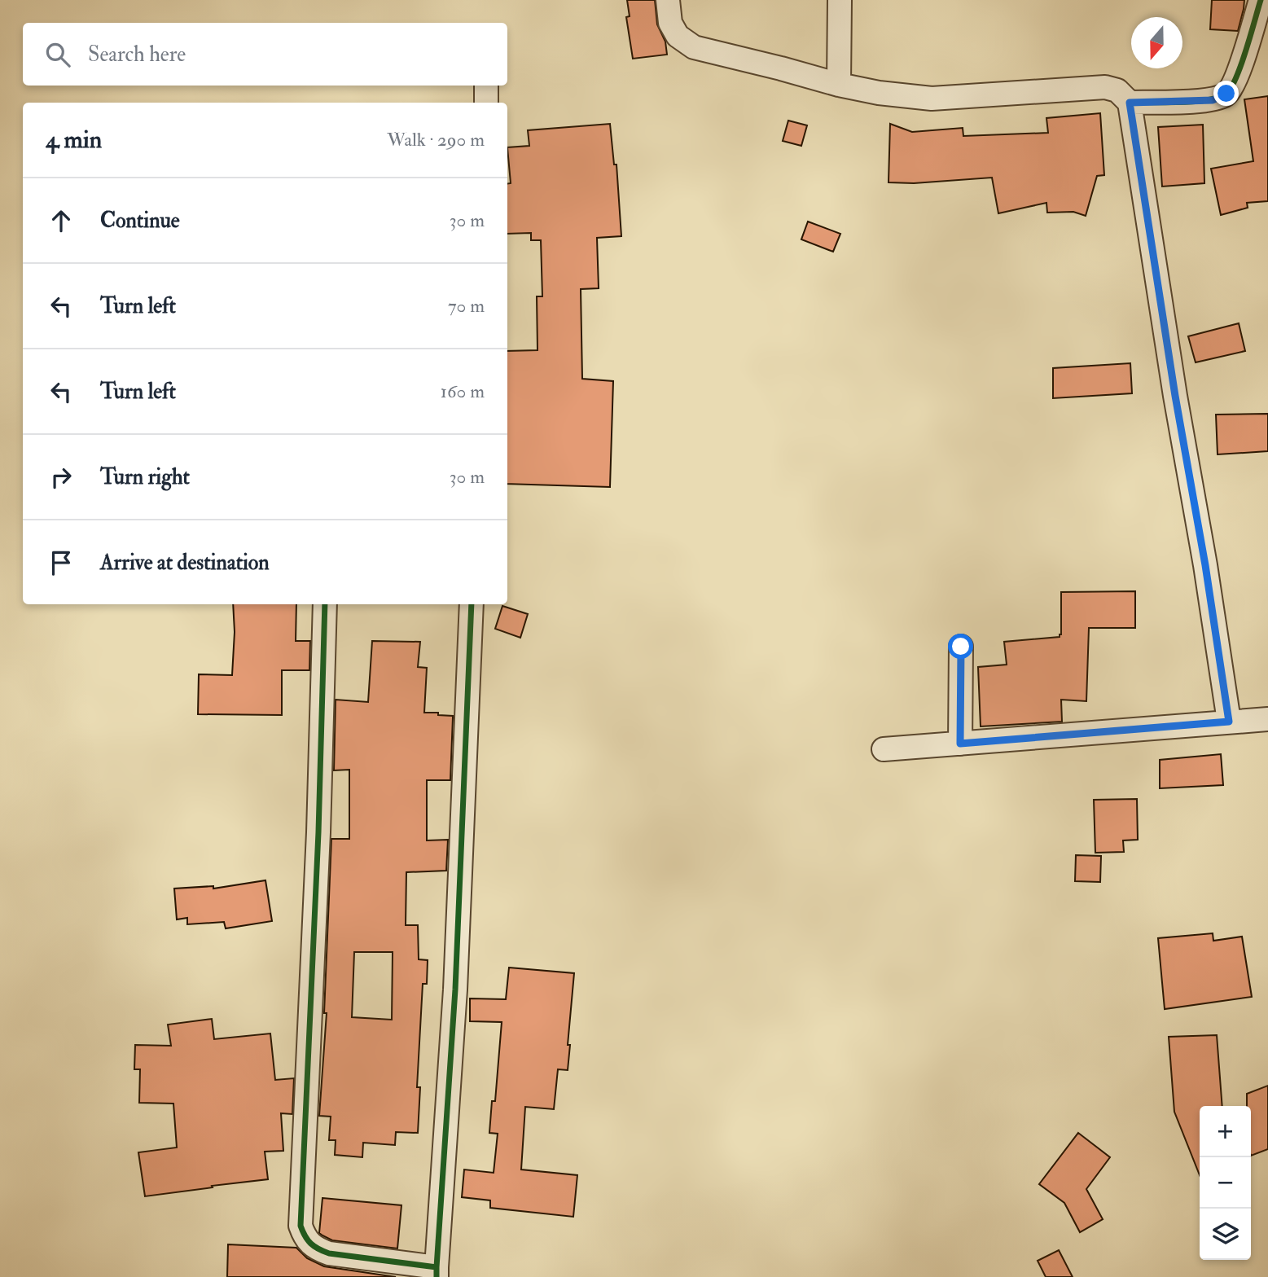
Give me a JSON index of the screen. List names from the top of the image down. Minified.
{"north":"bottom","page":{"search":"Search here","heading":["4 min","Walk · 290 m"],"list":[["Continue","30 m"],["Turn left","70 m"],["Turn left","160 m"],["Turn right","30 m"],"Arrive at destination"],"map_buttons":["+","−"]}}
